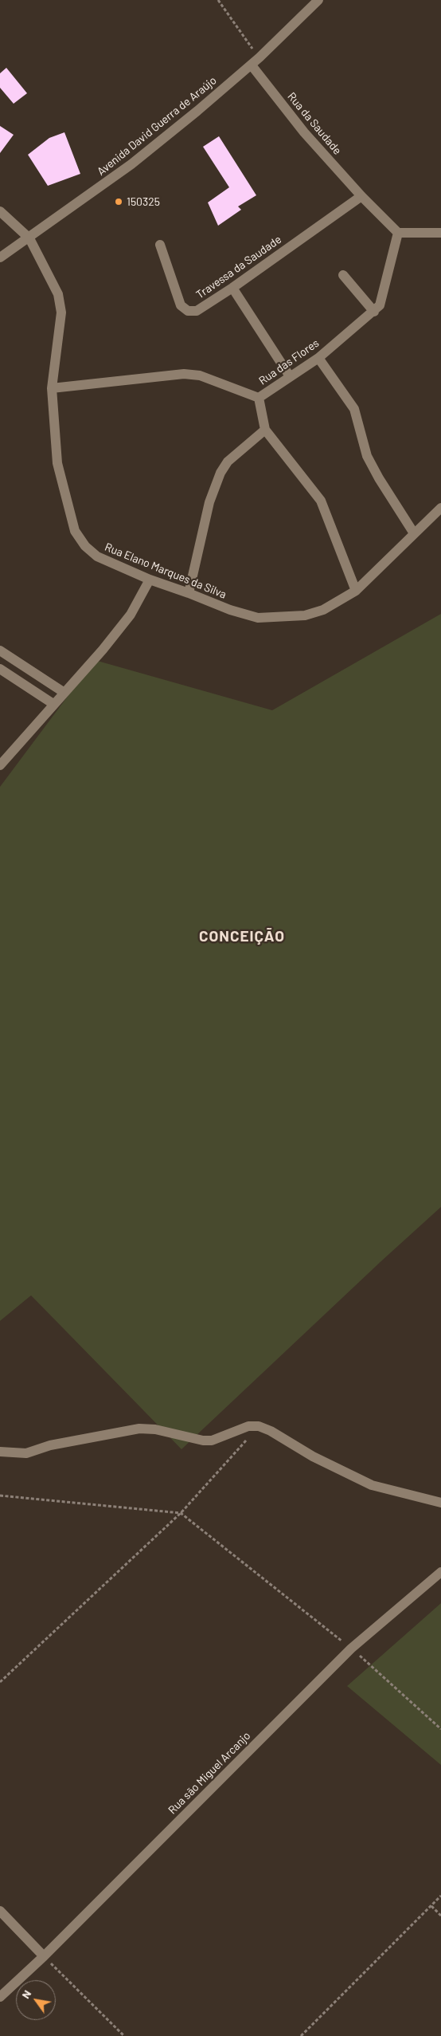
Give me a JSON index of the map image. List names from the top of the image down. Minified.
{"streets":{"street":["Rua da Saudade","Avenida David Guerra de Araújo","Travessa da Saudade","Rua das Flores","Rua Elano Marques da Silva","Rua são Miguel Arcanjo"]},"crossings":[["Rua da Saudade","Avenida David Guerra de Araújo"],["Rua da Saudade","Travessa da Saudade"],["Avenida David Guerra de Araújo","Rua Elano Marques da Silva"],["Rua das Flores","Rua Elano Marques da Silva"]],"districts":["CONCEIÇÃO"],"places":["150325"],"north":"top left"}
